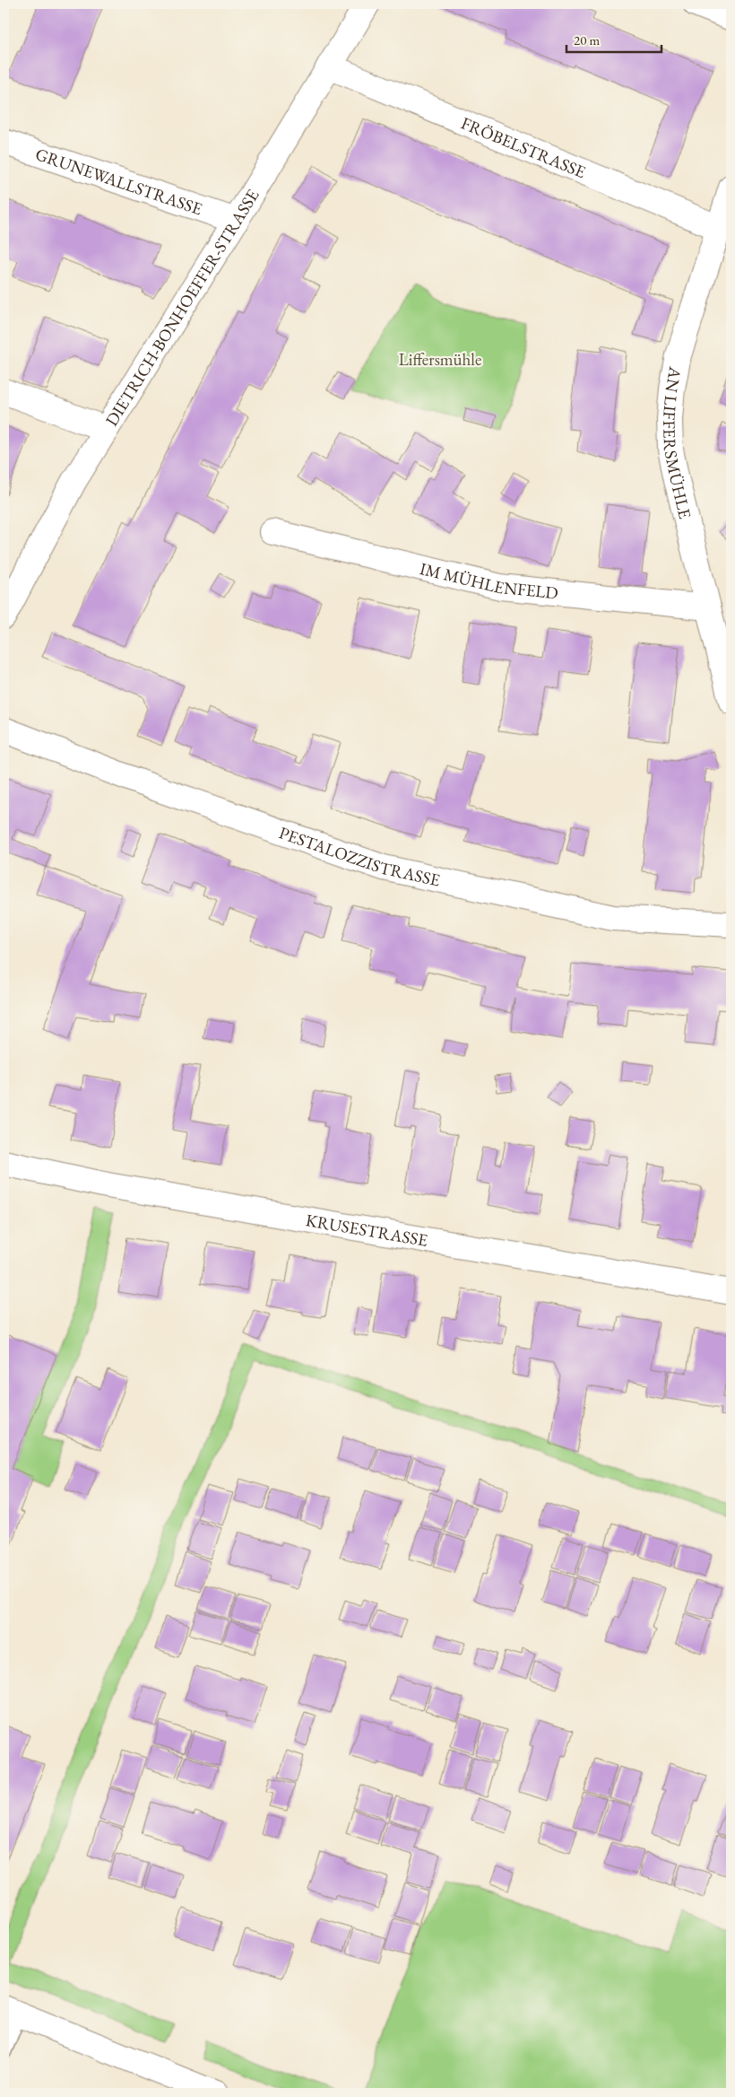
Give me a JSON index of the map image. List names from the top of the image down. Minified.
{"streets":{"street":["FRÖBELSTRASSE","GRUNEWALLSTRASSE","DIETRICH-BONHOEFFER-STRASSE","AN LIFFERSMÜHLE","IM MÜHLENFELD","PESTALOZZISTRASSE","KRUSESTRASSE"]},"crossings":[["FRÖBELSTRASSE","DIETRICH-BONHOEFFER-STRASSE"],["FRÖBELSTRASSE","AN LIFFERSMÜHLE"],["GRUNEWALLSTRASSE","DIETRICH-BONHOEFFER-STRASSE"],["AN LIFFERSMÜHLE","IM MÜHLENFELD"]],"parks":["Liffersmühle"],"scale_bar":"20 m"}
